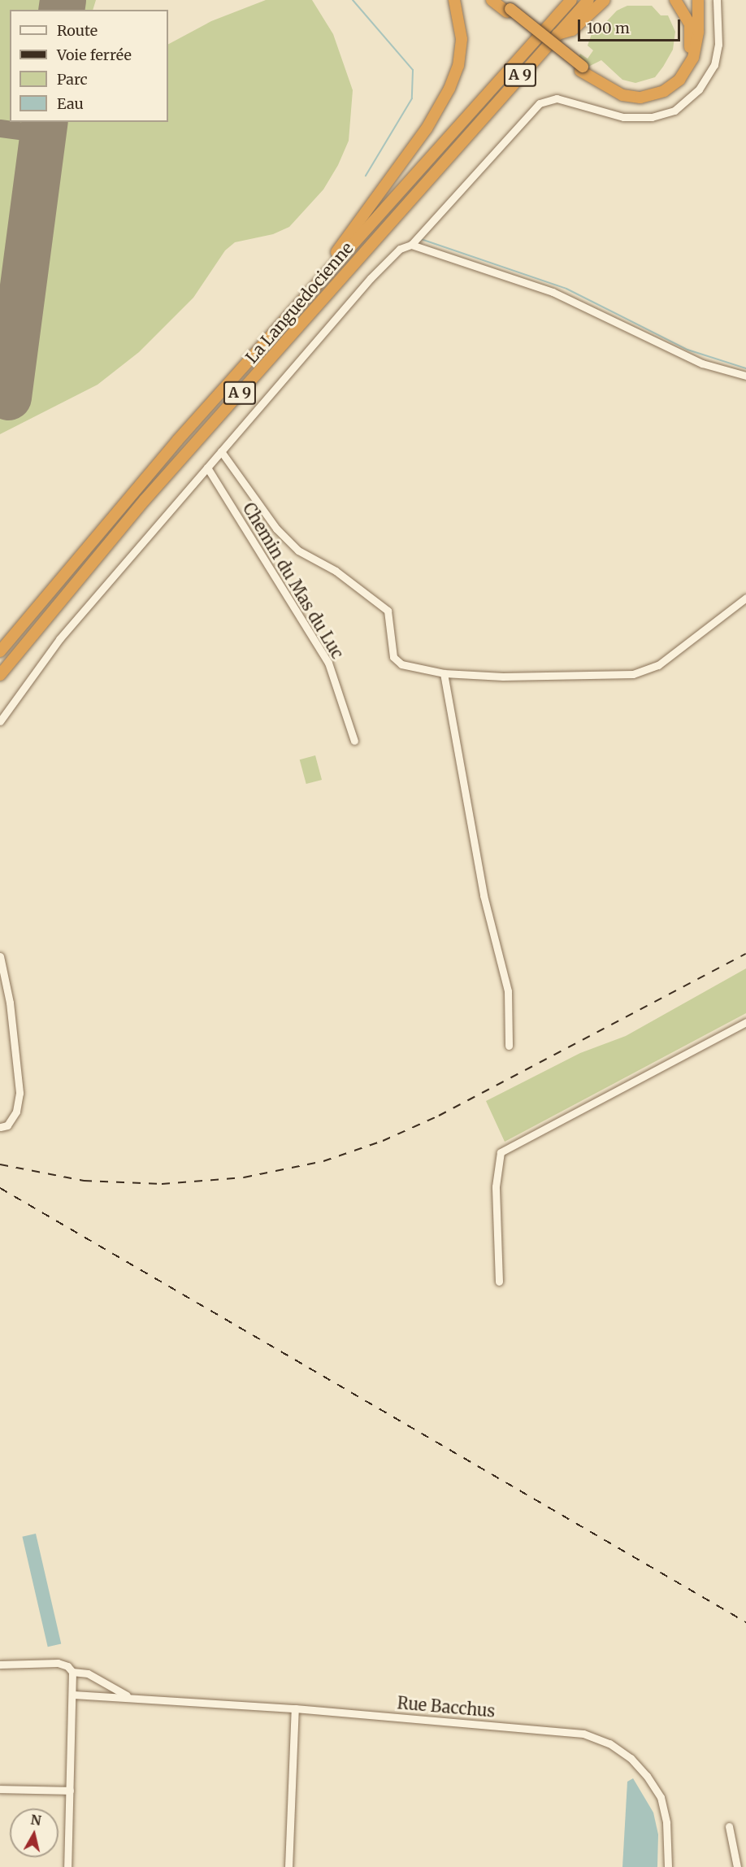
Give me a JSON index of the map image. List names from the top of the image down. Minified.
{"streets":{"highway":["A 9","La Languedocienne"],"street":["Chemin du Mas du Luc","Rue Bacchus"]},"legend":["Route","Voie ferrée","Parc","Eau"],"scale_bar":"100 m","north":"top"}
